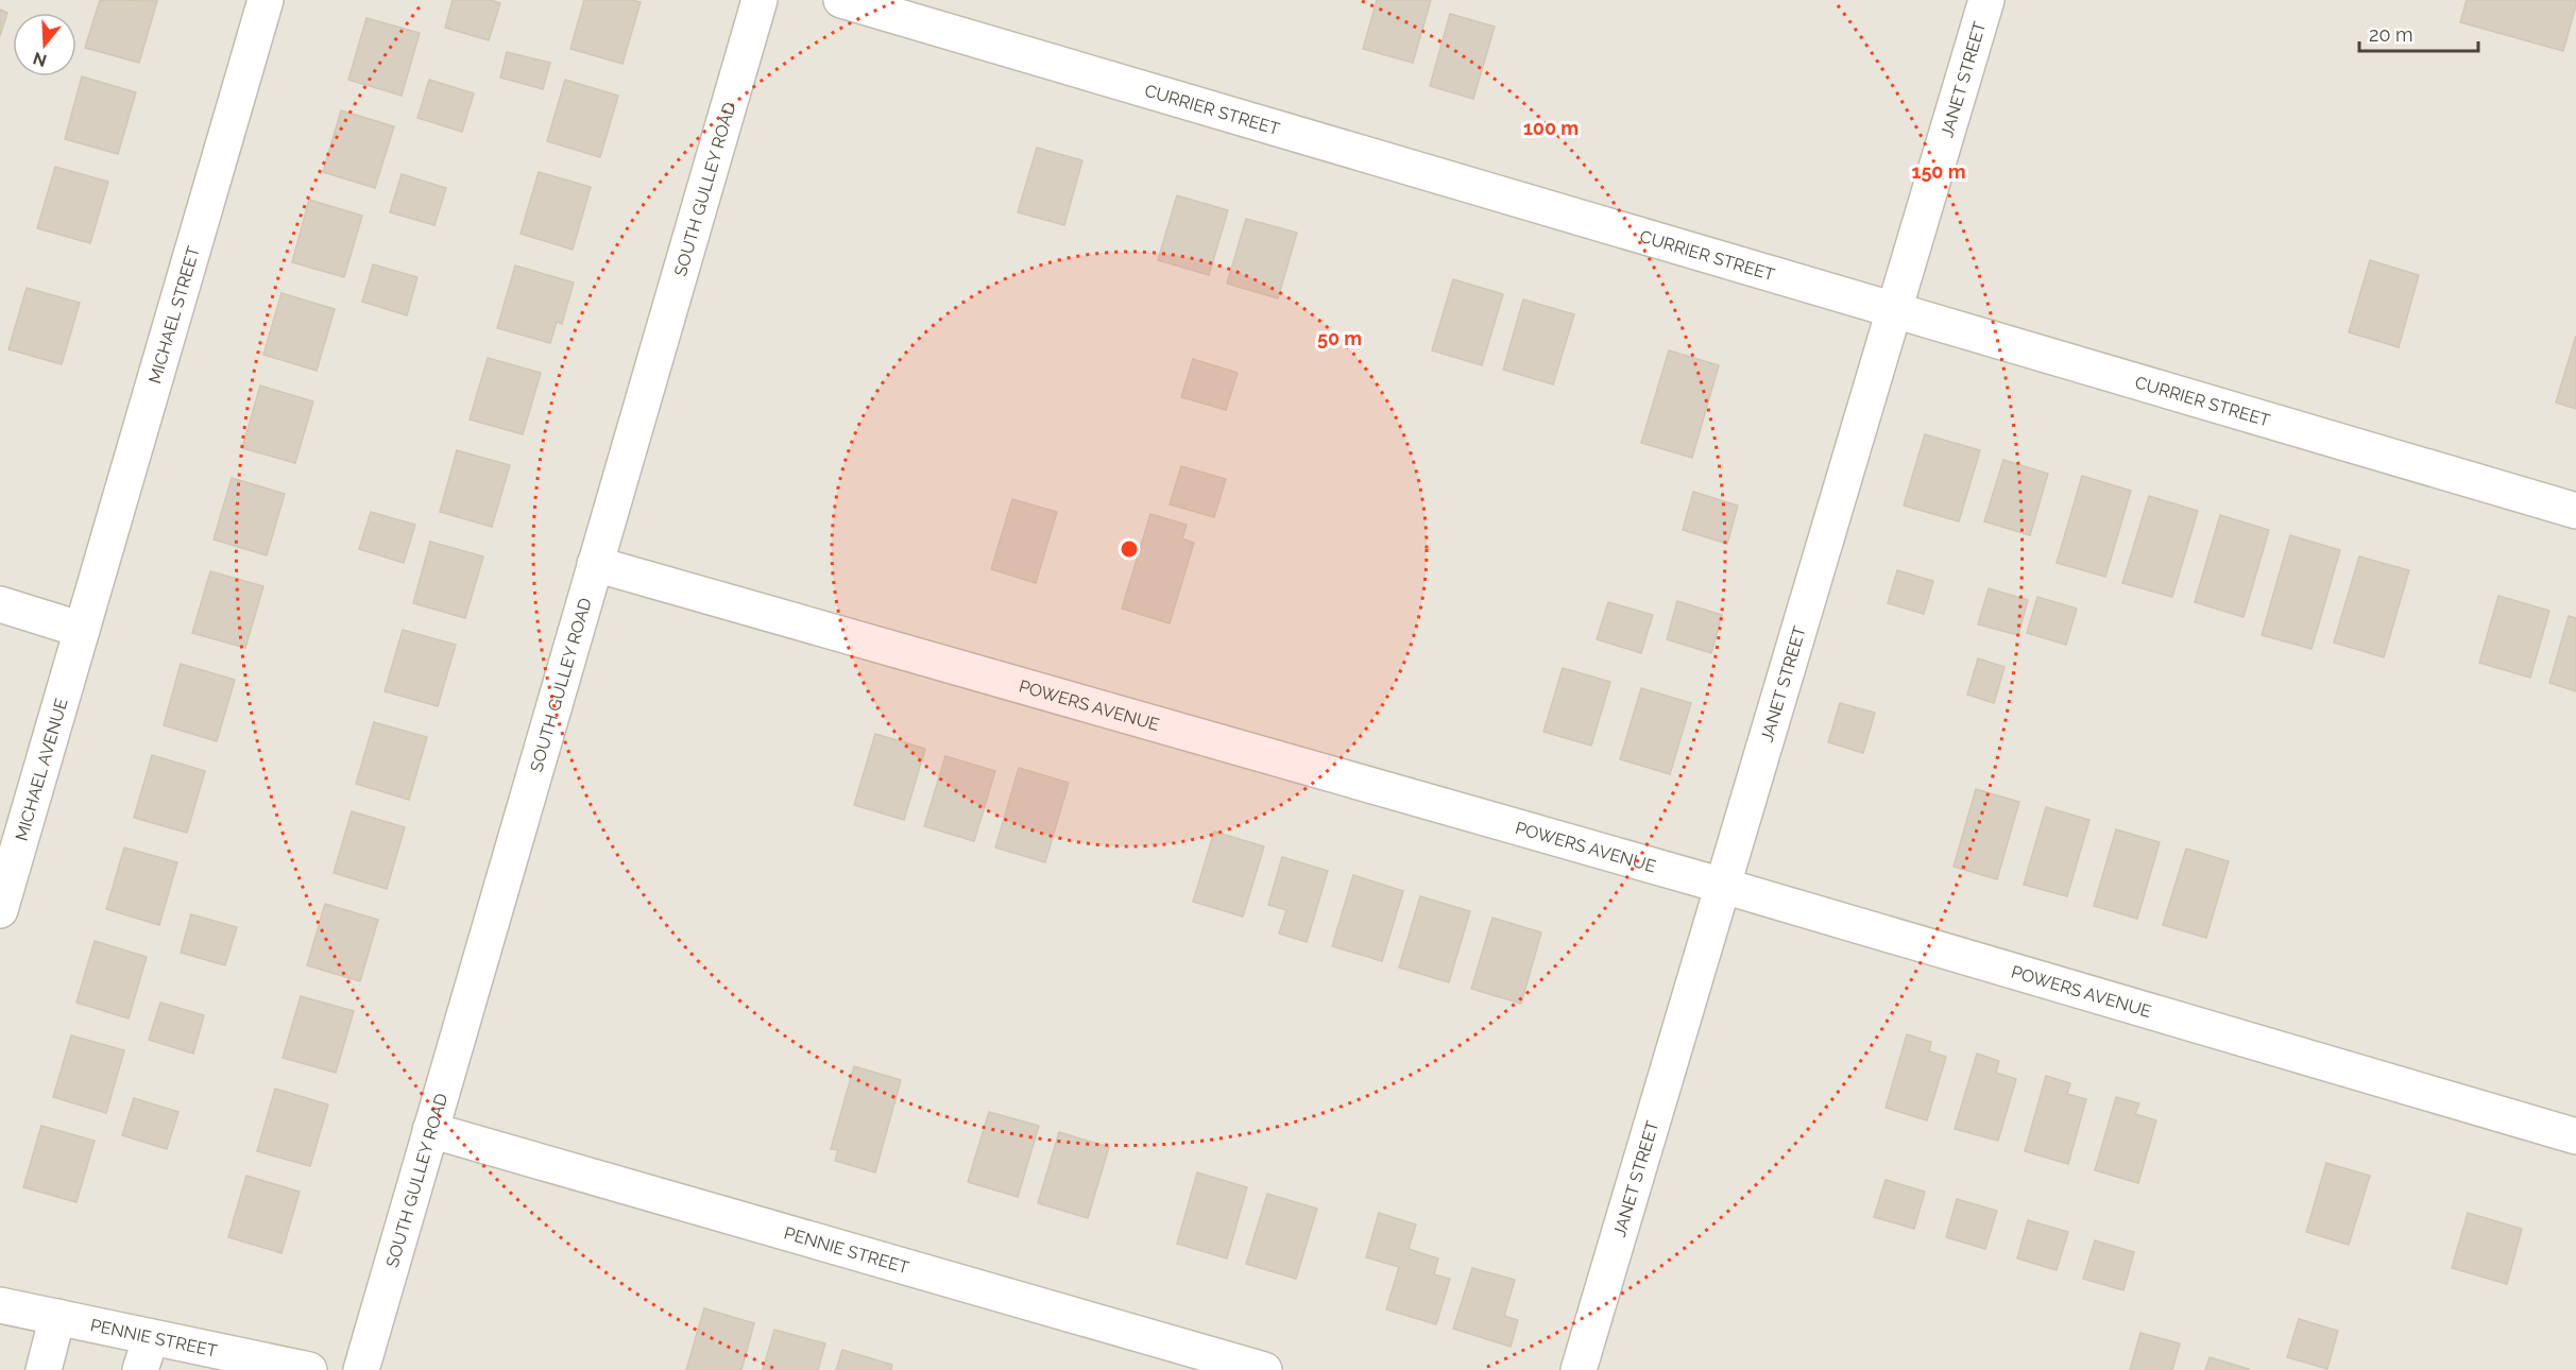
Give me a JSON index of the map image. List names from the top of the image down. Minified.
{"streets":{"street":["JANET STREET","CURRIER STREET","SOUTH GULLEY ROAD","MICHAEL STREET","POWERS AVENUE","MICHAEL AVENUE","PENNIE STREET"]},"crossings":[["JANET STREET","CURRIER STREET"],["JANET STREET","POWERS AVENUE"],["SOUTH GULLEY ROAD","POWERS AVENUE"],["SOUTH GULLEY ROAD","PENNIE STREET"],["MICHAEL STREET","MICHAEL AVENUE"]],"scale_bar":"20 m","north":"bottom","rings":["100 m","150 m","50 m"]}
